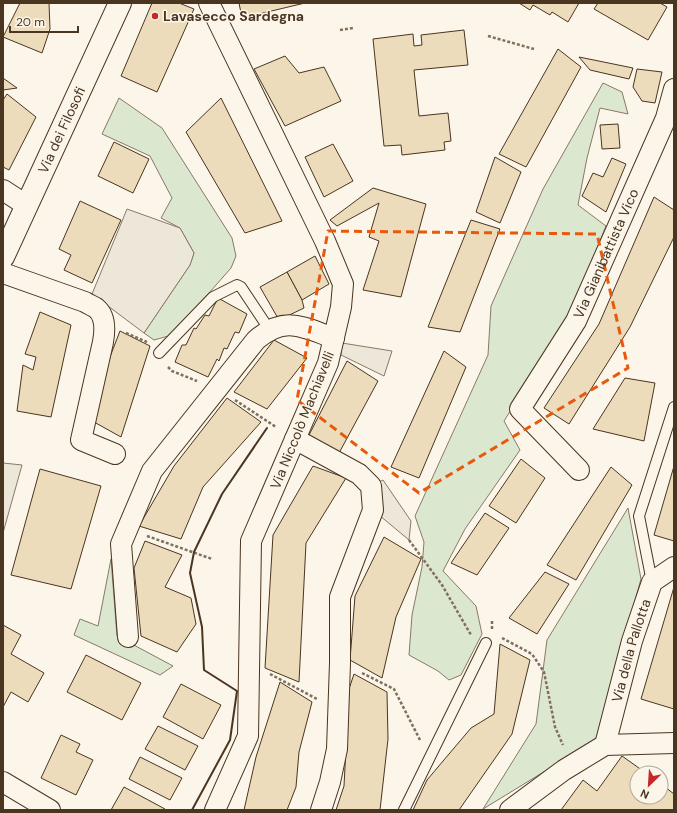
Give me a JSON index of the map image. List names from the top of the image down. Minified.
{"streets":{"street":["Via dei Filosofi","Via Gianibattista Vico","Via Niccolò Machiavelli","Via della Pallotta"]},"places":["Lavasecco Sardegna"],"scale_bar":"20 m","north":"bottom left"}
